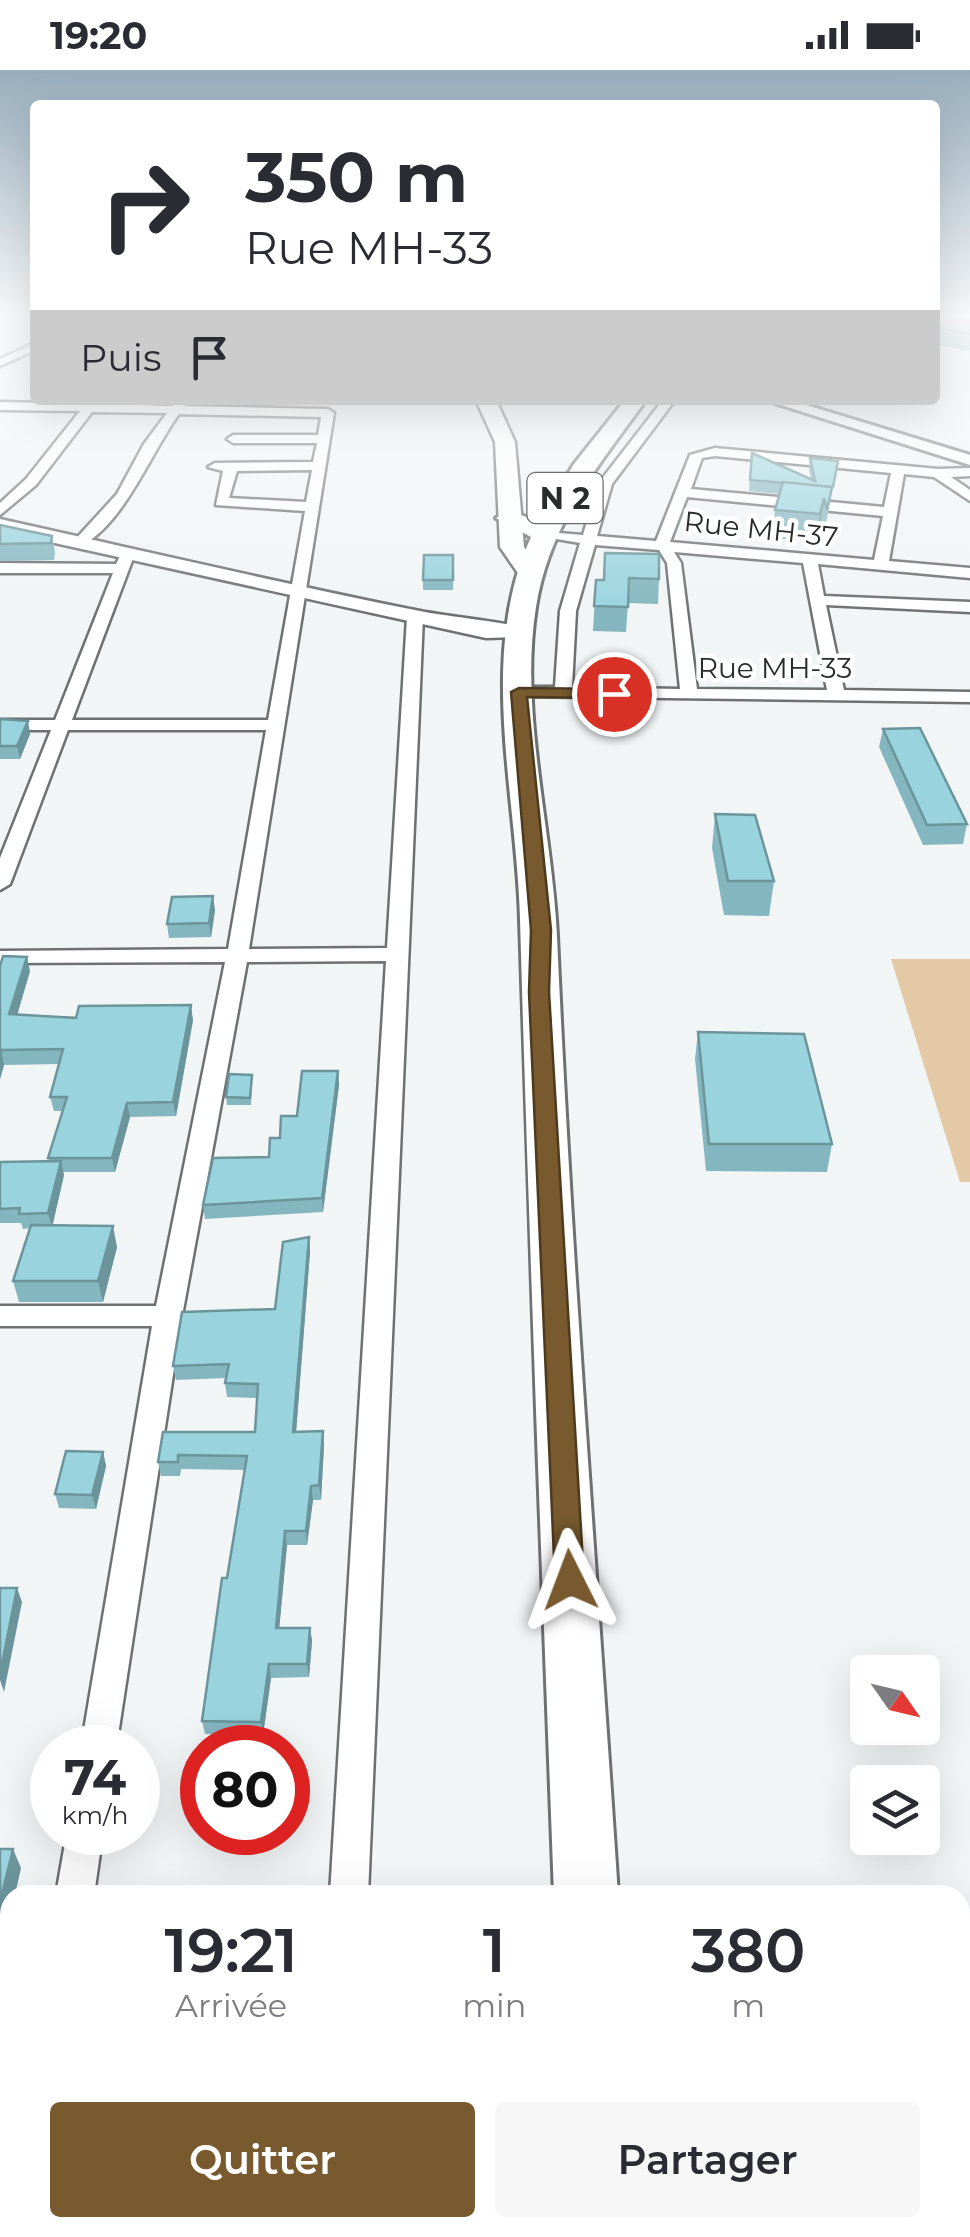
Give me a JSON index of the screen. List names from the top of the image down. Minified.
{"streets":{"highway":["N 2"],"street":["Rue MH-37","Rue MH-33"]},"crossings":[["N 2","Rue MH-37"],["N 2","Rue MH-33"]],"north":"bottom right","page":{"status":"19:20","turn":["350 m","Rue MH-33"],"then":"Puis","speed":"74 km/h","limit":"80","eta":["19:21","Arrivée","1","min","380","m"],"buttons":["Quitter","Partager"]}}
